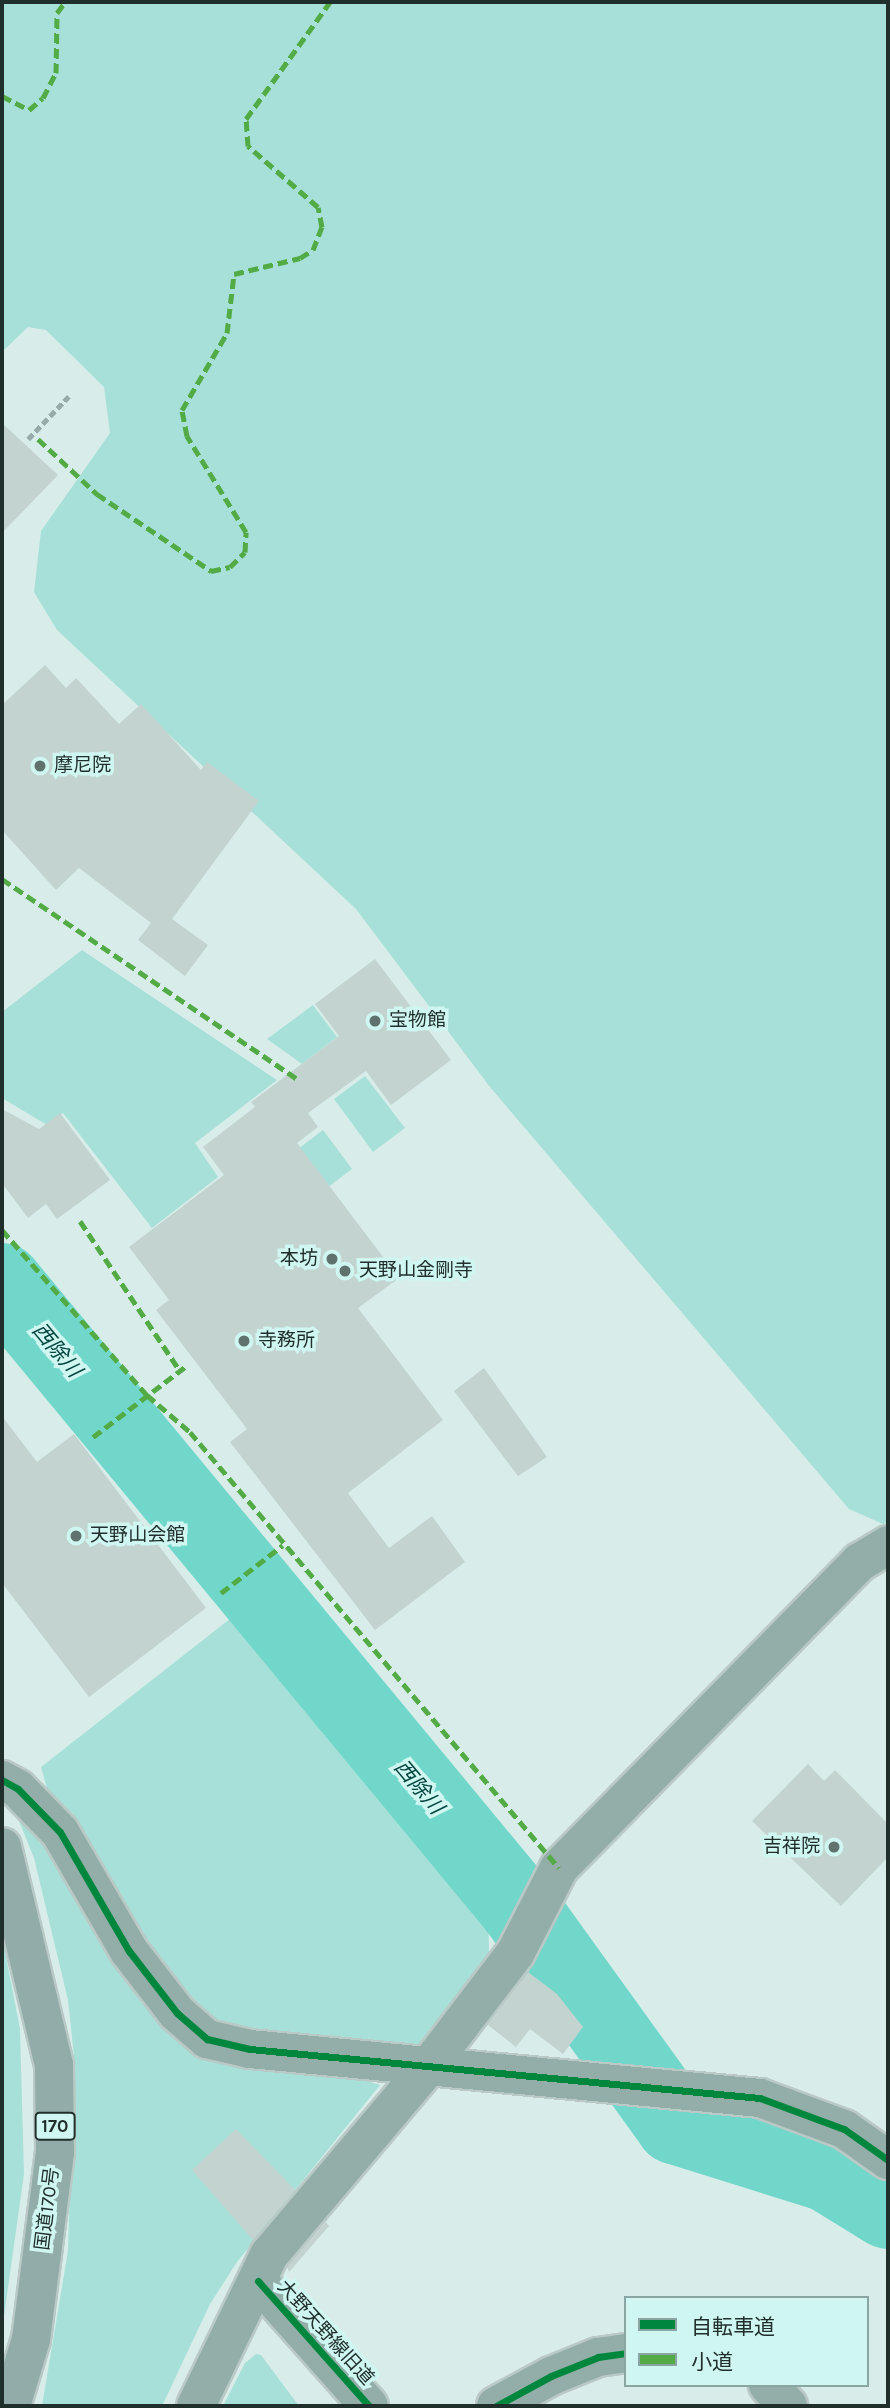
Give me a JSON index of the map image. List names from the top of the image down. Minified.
{"streets":{"highway":["170","国道170号"],"street":["大野天野線旧道"]},"water":["西除川"],"places":["摩尼院","宝物館","本坊","天野山金剛寺","寺務所","天野山会館","吉祥院"],"legend":["自転車道","小道"]}
